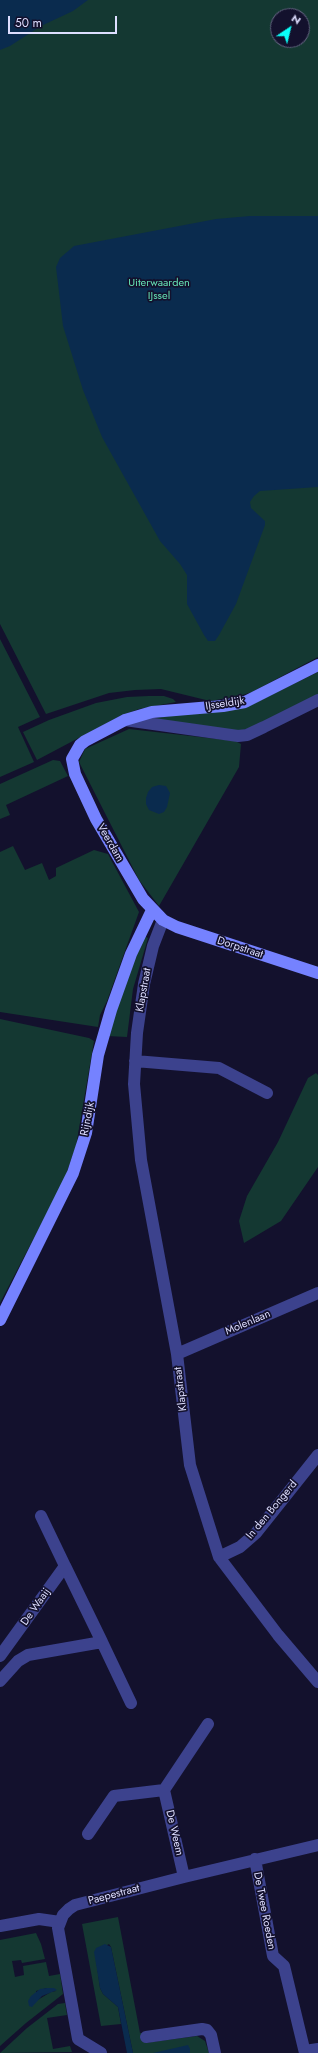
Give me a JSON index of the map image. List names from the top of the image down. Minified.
{"streets":{"street":["IJsseldijk","Veerdam","Dorpstraat","Klapstraat","Rijndijk","Molenlaan","In den Bongerd","De Waaij","De Weem","Paepestraat","De Twee Roeden"]},"crossings":[["IJsseldijk","Veerdam"],["Veerdam","Dorpstraat"],["Veerdam","Klapstraat"],["Veerdam","Rijndijk"],["Dorpstraat","Klapstraat"],["Klapstraat","Molenlaan"],["Klapstraat","In den Bongerd"],["De Weem","Paepestraat"],["Paepestraat","De Twee Roeden"]],"parks":["Uiterwaarden IJssel"],"scale_bar":"50 m","north":"top right"}
